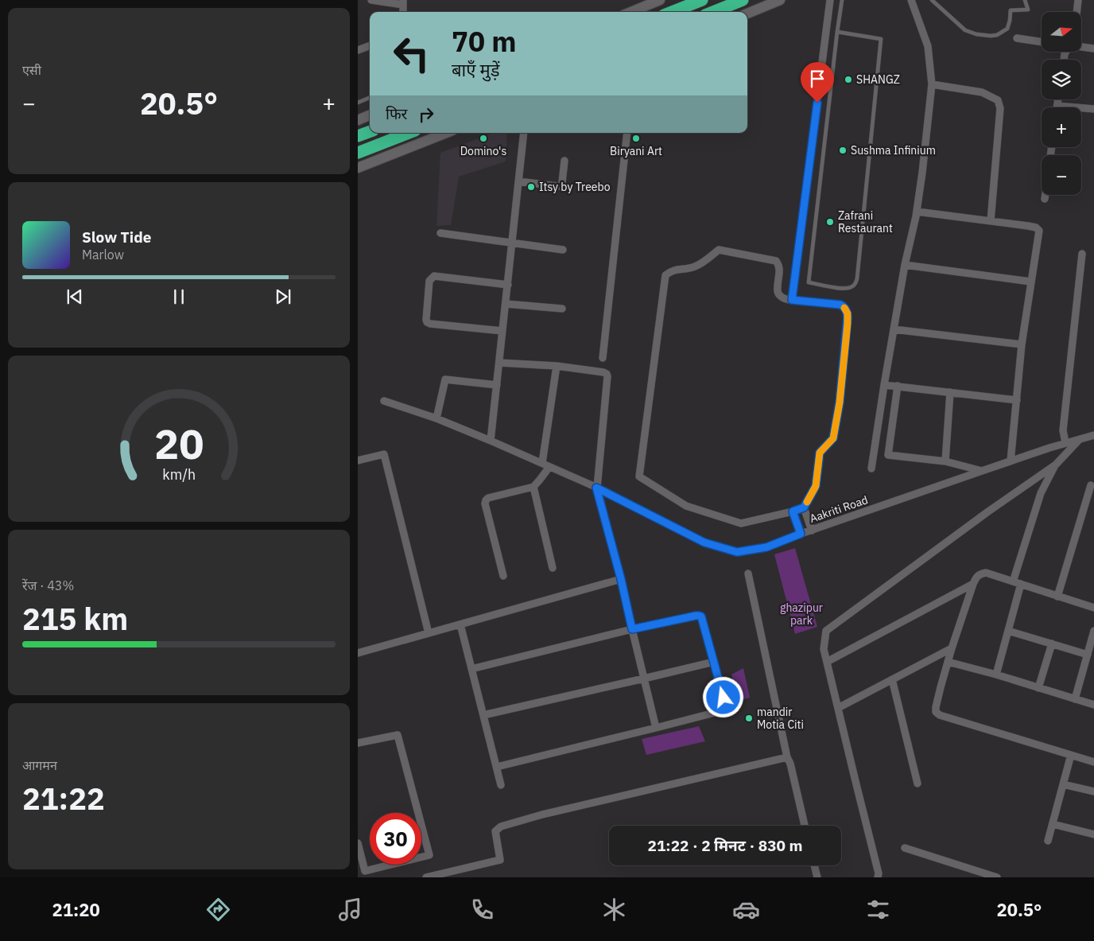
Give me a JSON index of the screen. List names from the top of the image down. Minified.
{"streets":{"street":["Aakriti Road"]},"parks":["ghazipur park"],"places":["SHANGZ","Domino's","Biryani Art","Sushma Infinium","Itsy by Treebo","Zafrani Restaurant","mandir Motia Citi"],"north":"right","page":{"tile":["एसी",["रेंज · 43%","215 km"],["आगमन","21:22"]],"map_buttons":["+","−"],"turn":["70 m","बाएँ मुड़ें"],"heat":["−","20.5°","+"],"then":"फिर","song":["Slow Tide","Marlow"],"limit":"30","trip":"21:22 · 2 मिनट · 830 m","tabs":["21:20","20.5°"],"gauge":["20","km/h"]}}
